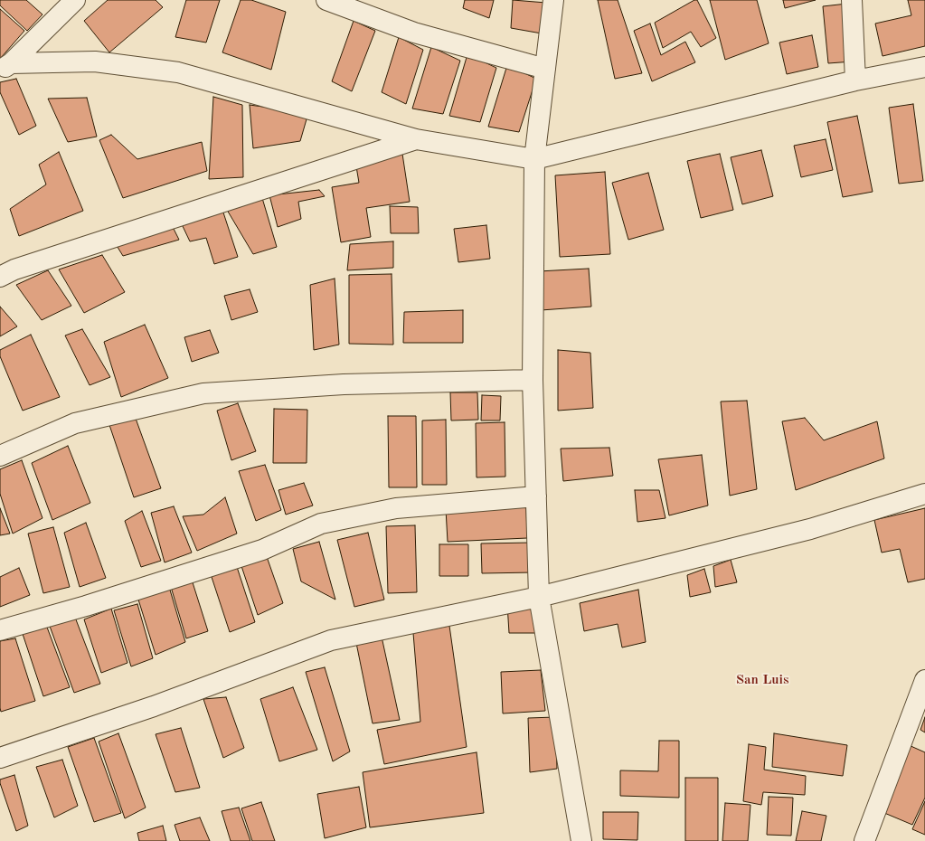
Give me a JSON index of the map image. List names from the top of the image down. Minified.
{"districts":["San Luis"]}
